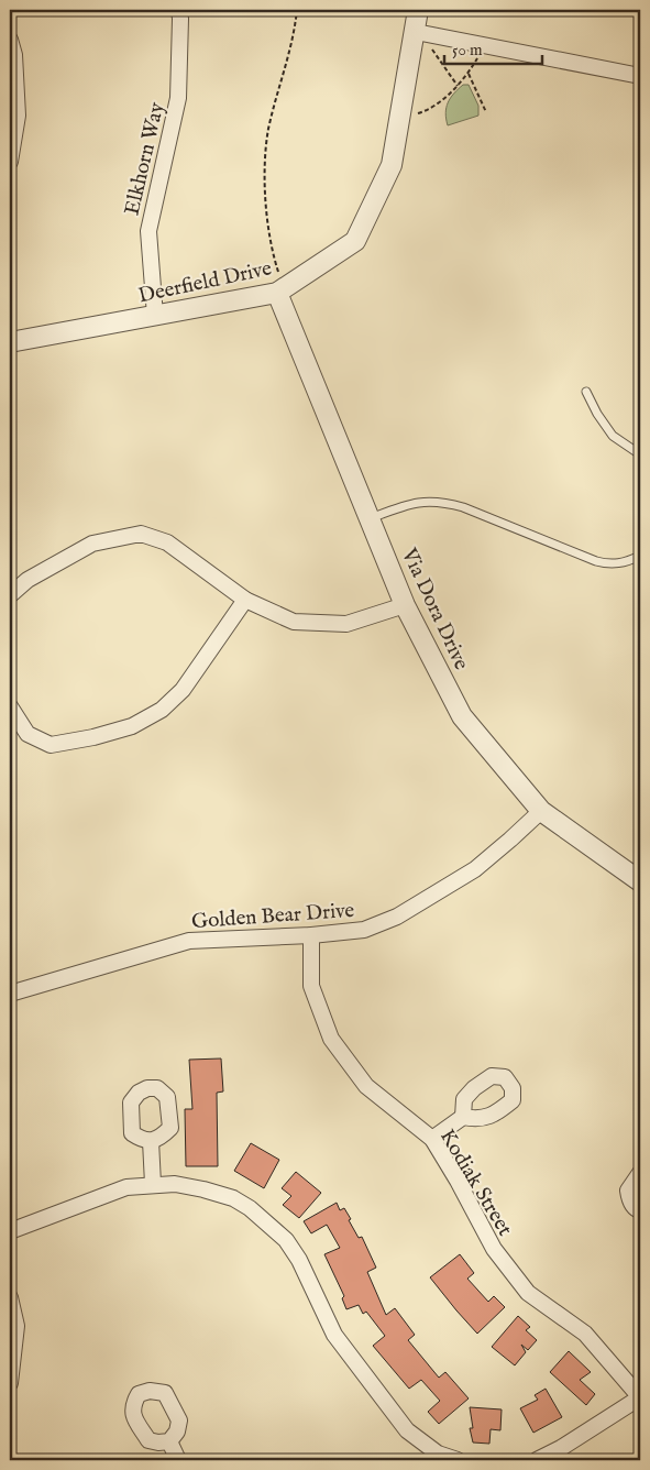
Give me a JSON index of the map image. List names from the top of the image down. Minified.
{"streets":{"street":["Elkhorn Way","Deerfield Drive","Via Dora Drive","Golden Bear Drive","Kodiak Street"]},"crossings":[["Elkhorn Way","Deerfield Drive"],["Deerfield Drive","Via Dora Drive"],["Via Dora Drive","Golden Bear Drive"],["Golden Bear Drive","Kodiak Street"]],"scale_bar":"50 m"}
